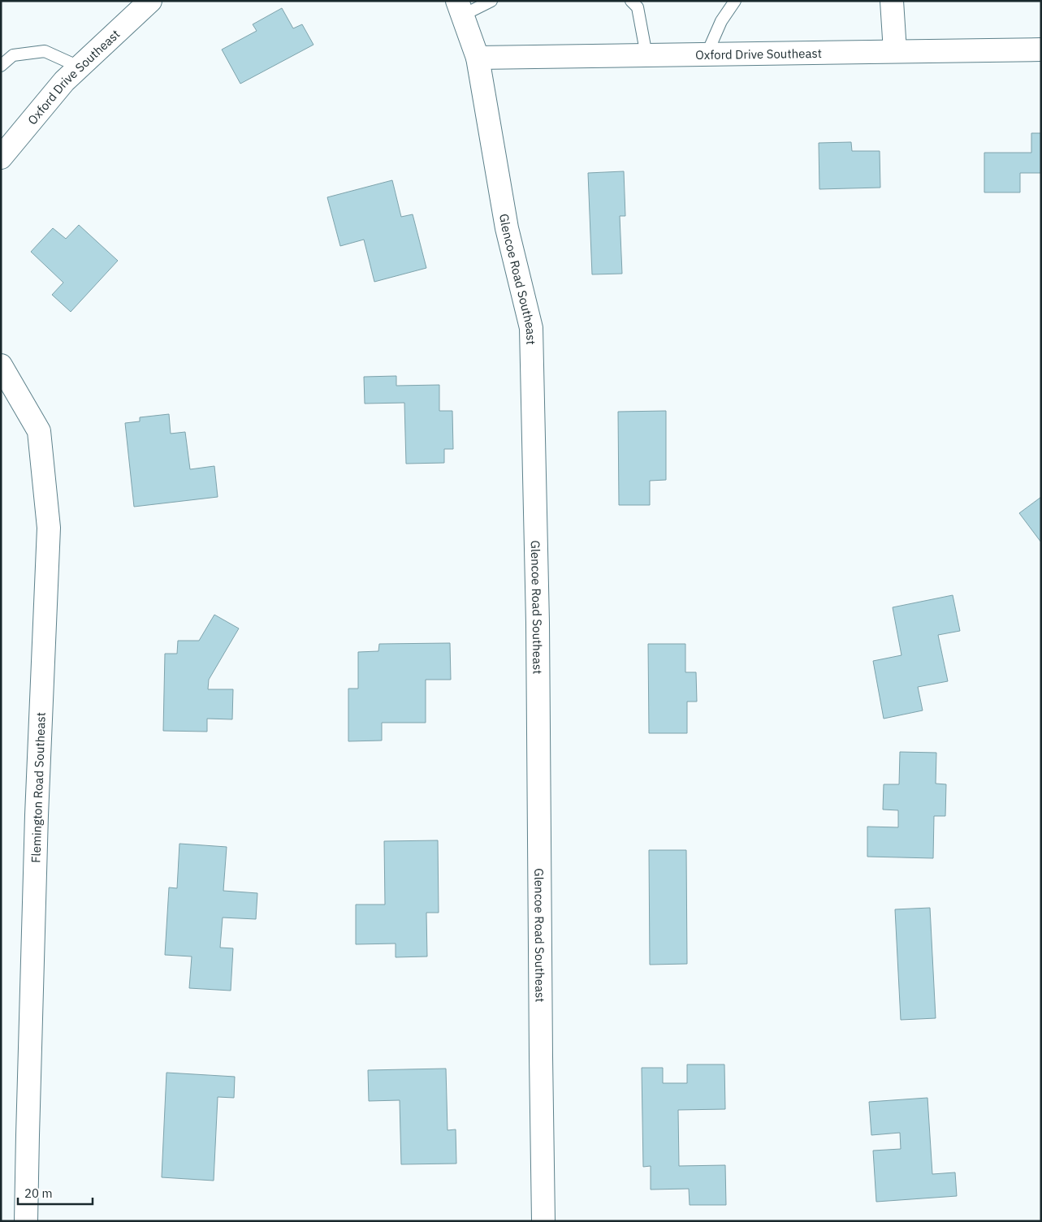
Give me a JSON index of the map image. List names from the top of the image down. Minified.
{"streets":{"street":["Oxford Drive Southeast","Glencoe Road Southeast","Flemington Road Southeast"]},"crossings":[["Oxford Drive Southeast","Glencoe Road Southeast"]],"scale_bar":"20 m"}
